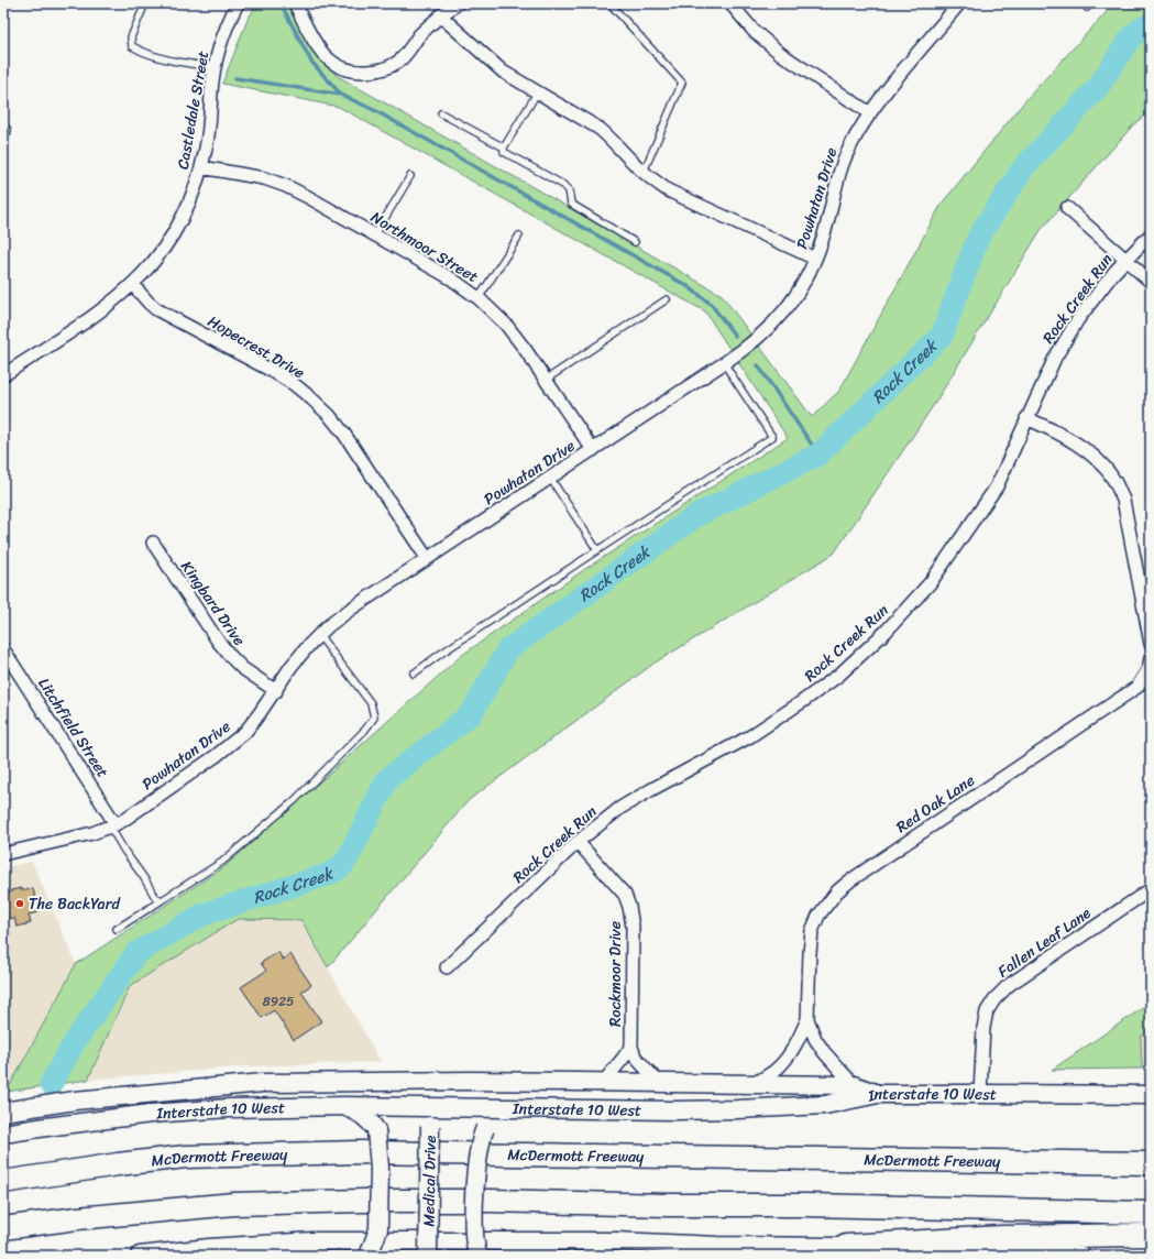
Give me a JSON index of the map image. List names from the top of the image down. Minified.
{"streets":{"highway":["McDermott Freeway"],"main road":["Interstate 10 West","Medical Drive"],"street":["Castledale Street","Powhatan Drive","Northmoor Street","Rock Creek Run","Hopecrest Drive","Kingbard Drive","Litchfield Street","Red Oak Lane","Fallen Leaf Lane","Rockmoor Drive"]},"crossings":[["Castledale Street","Northmoor Street"],["Castledale Street","Hopecrest Drive"],["Powhatan Drive","Northmoor Street"],["Powhatan Drive","Hopecrest Drive"],["Powhatan Drive","Kingbard Drive"],["Powhatan Drive","Litchfield Street"],["Rock Creek Run","Rockmoor Drive"],["Fallen Leaf Lane","Interstate 10 West"],["Interstate 10 West","Medical Drive"]],"water":["Rock Creek"],"places":["The BackYard"],"house_numbers":["8925"]}
